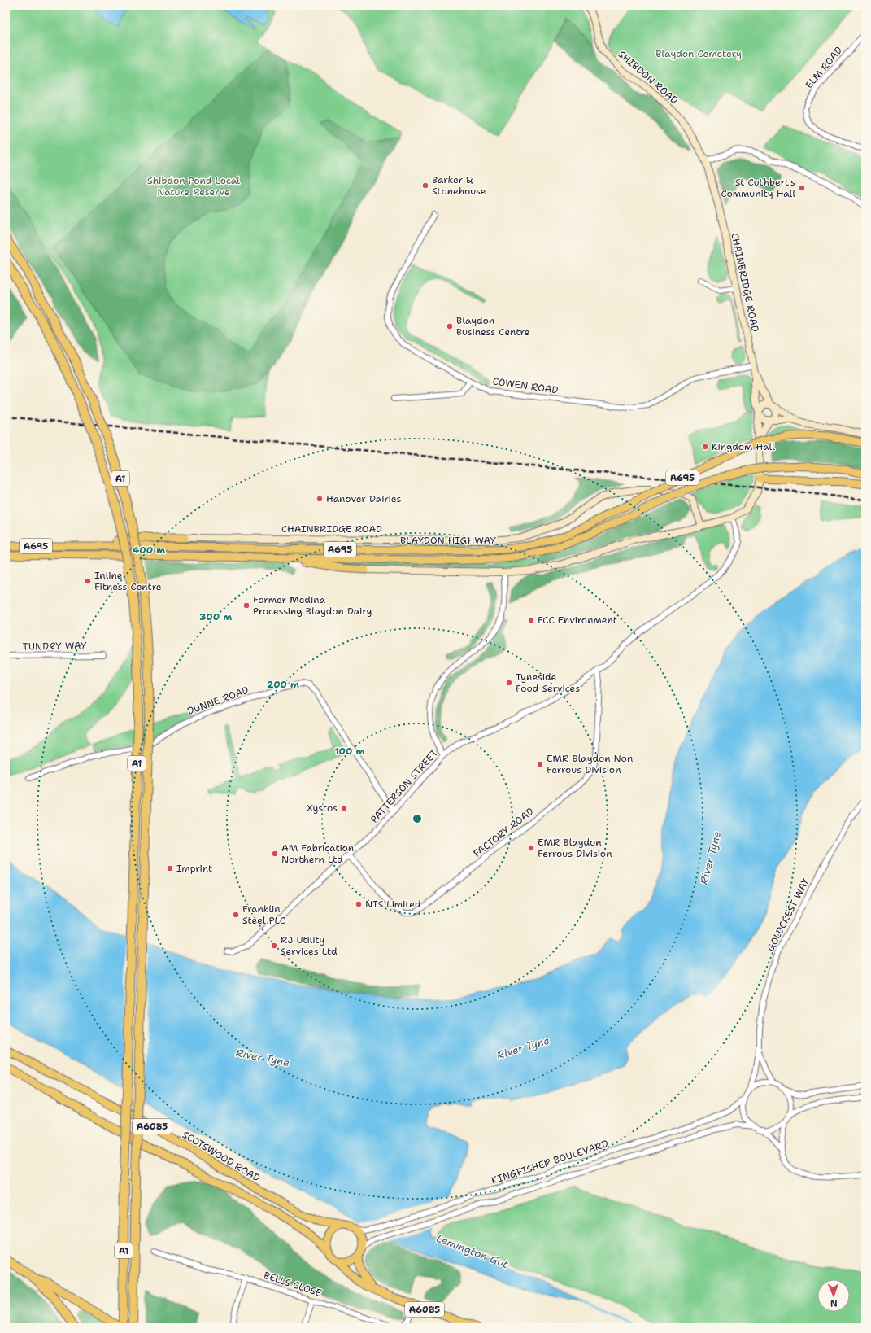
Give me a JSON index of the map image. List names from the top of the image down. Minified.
{"streets":{"highway":["A1"],"main road":["SHIBDON ROAD","CHAINBRIDGE ROAD","A695","BLAYDON HIGHWAY","A6085","SCOTSWOOD ROAD"],"street":["ELM ROAD","COWEN ROAD","TUNDRY WAY","DUNNE ROAD","PATTERSON STREET","FACTORY ROAD","GOLDCREST WAY","KINGFISHER BOULEVARD","BELLS CLOSE"]},"crossings":[["SHIBDON ROAD","CHAINBRIDGE ROAD"],["CHAINBRIDGE ROAD","COWEN ROAD"],["DUNNE ROAD","PATTERSON STREET"],["PATTERSON STREET","FACTORY ROAD"],["A6085","SCOTSWOOD ROAD"],["A6085","KINGFISHER BOULEVARD"],["A6085","BELLS CLOSE"],["SCOTSWOOD ROAD","KINGFISHER BOULEVARD"]],"water":["River Tyne","Lemington Gut"],"parks":["Blaydon Cemetery","Shibdon Pond Local Nature Reserve"],"places":["Barker & Stonehouse","St Cuthbert's Community Hall","Blaydon Business Centre","Kingdom Hall","Hanover Dairies","Inline Fitness Centre","Former Medina Processing Blaydon Dairy","FCC Environment","Tyneside Food Services","EMR Blaydon Non Ferrous Division","Xystos","EMR Blaydon Ferrous Division","AM Fabrication Northern Ltd","Imprint","NIS Limited","Franklin Steel PLC","RJ Utility Services Ltd"],"north":"bottom","rings":["400 m","300 m","200 m","100 m"]}
